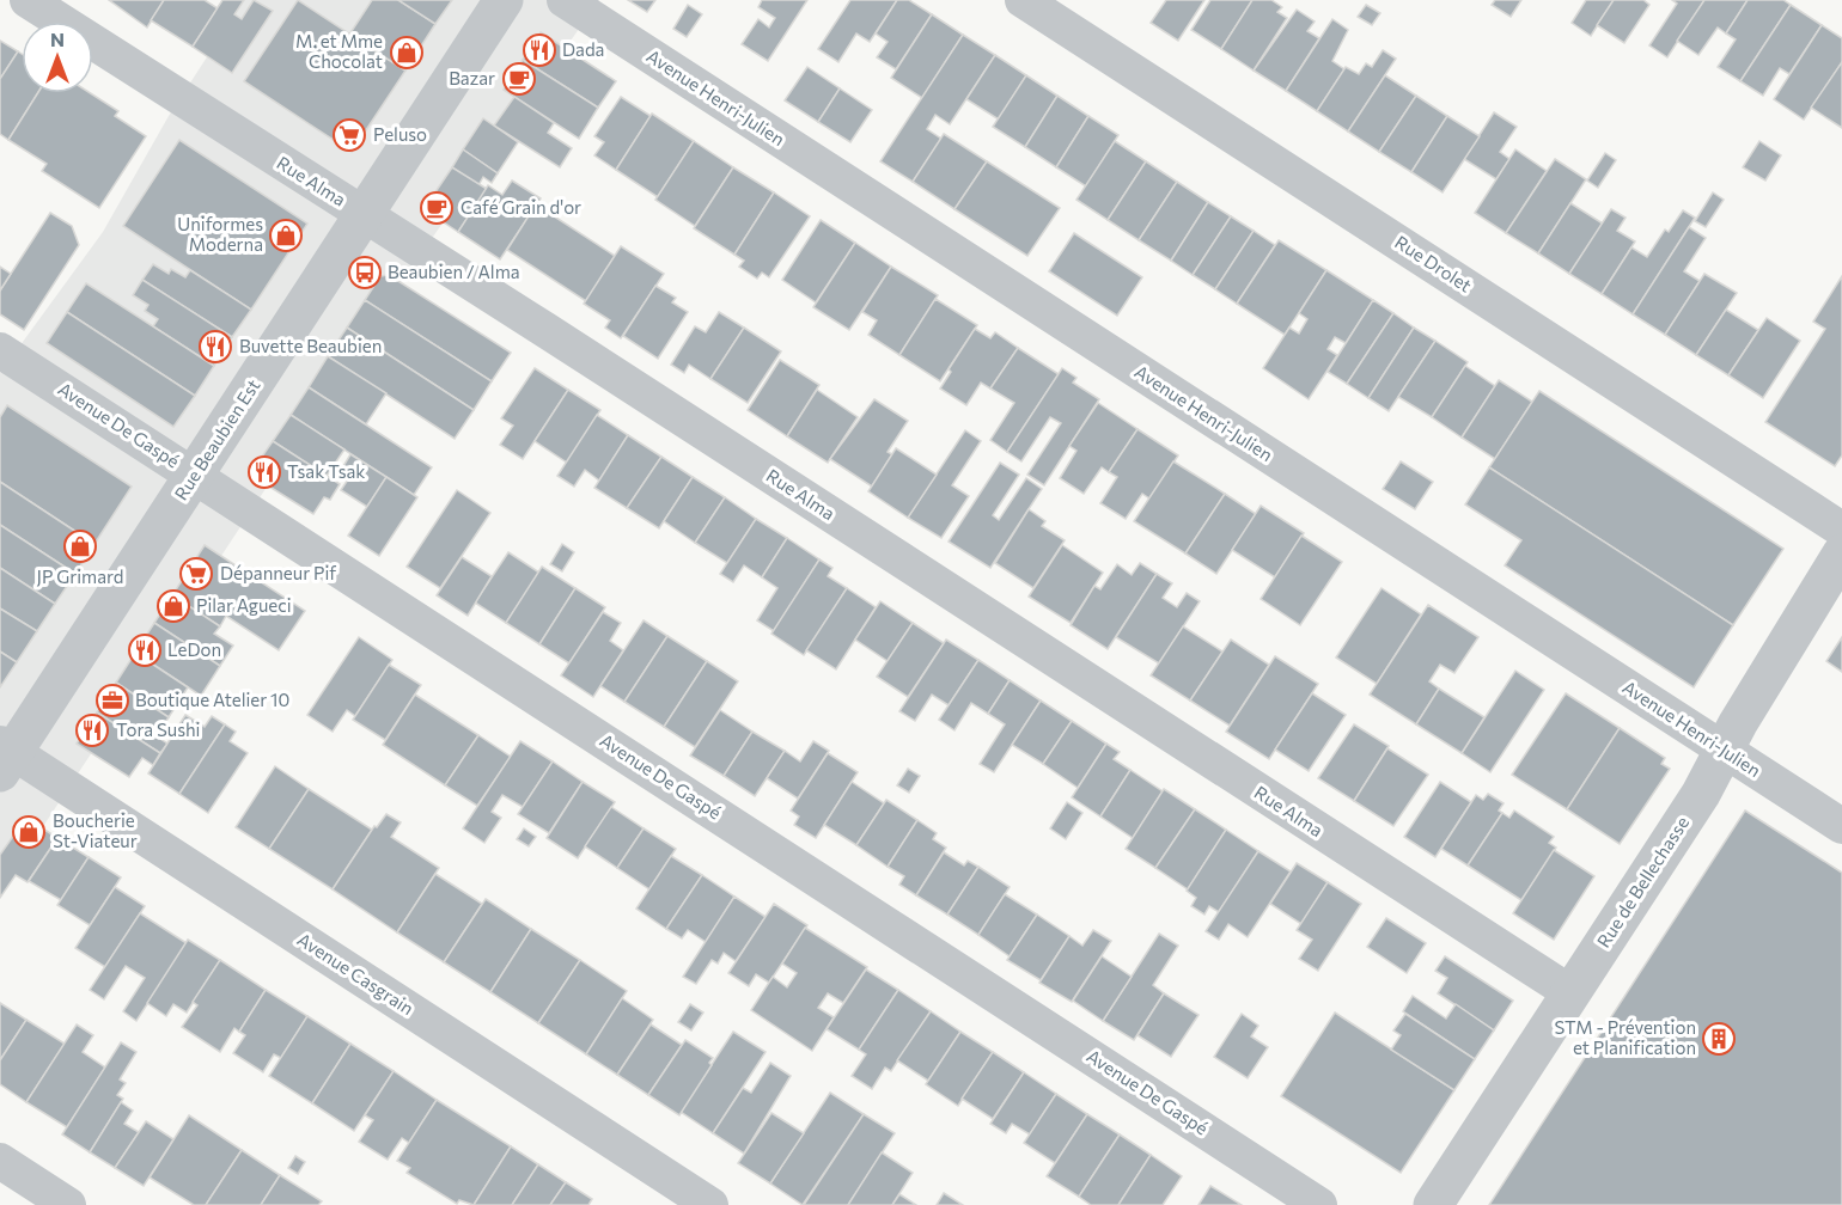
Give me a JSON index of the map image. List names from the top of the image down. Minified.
{"streets":{"street":["Avenue Henri-Julien","Rue Alma","Rue Drolet","Avenue De Gaspé","Rue Beaubien Est","Rue de Bellechasse","Avenue Casgrain"]},"crossings":[["Avenue Henri-Julien","Rue de Bellechasse"],["Rue Alma","Rue Beaubien Est"],["Rue Alma","Rue de Bellechasse"],["Avenue De Gaspé","Rue Beaubien Est"],["Rue Beaubien Est","Avenue Casgrain"]],"places":{"restaurant":["Dada","Buvette Beaubien","Tsak Tsak","LeDon","Tora Sushi"],"shop":["M. et Mme Chocolat","Uniformes Moderna","JP Grimard","Pilar Agueci","Boucherie St-Viateur"],"cafe":["Bazar","Café Grain d'or"],"supermarket":["Peluso","Dépanneur Pif"],"bus stop":["Beaubien / Alma"],"office":["Boutique Atelier 10"],"building":["STM - Prévention et Planification"]},"north":"top"}
